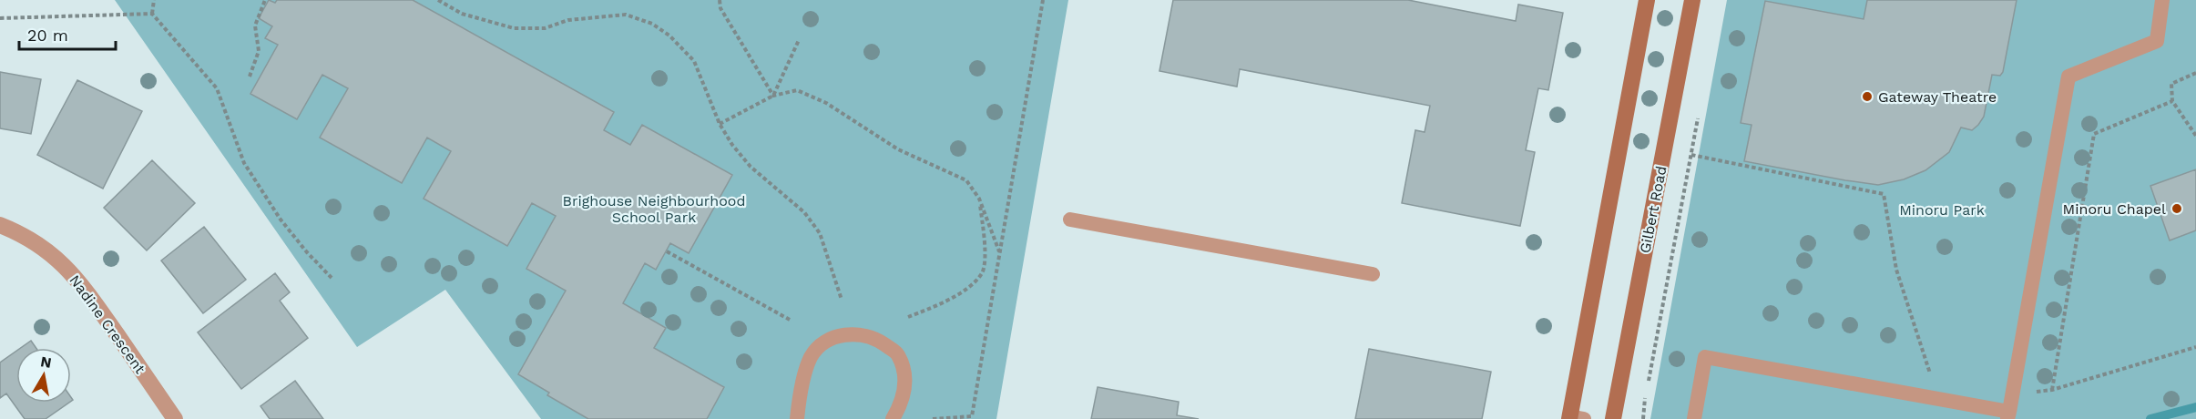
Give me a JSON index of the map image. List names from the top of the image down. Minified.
{"streets":{"main road":["Gilbert Road"],"street":["Nadine Crescent"]},"parks":["Brighouse Neighbourhood School Park","Minoru Park"],"places":["Gateway Theatre","Minoru Chapel"],"scale_bar":"20 m","north":"top"}
